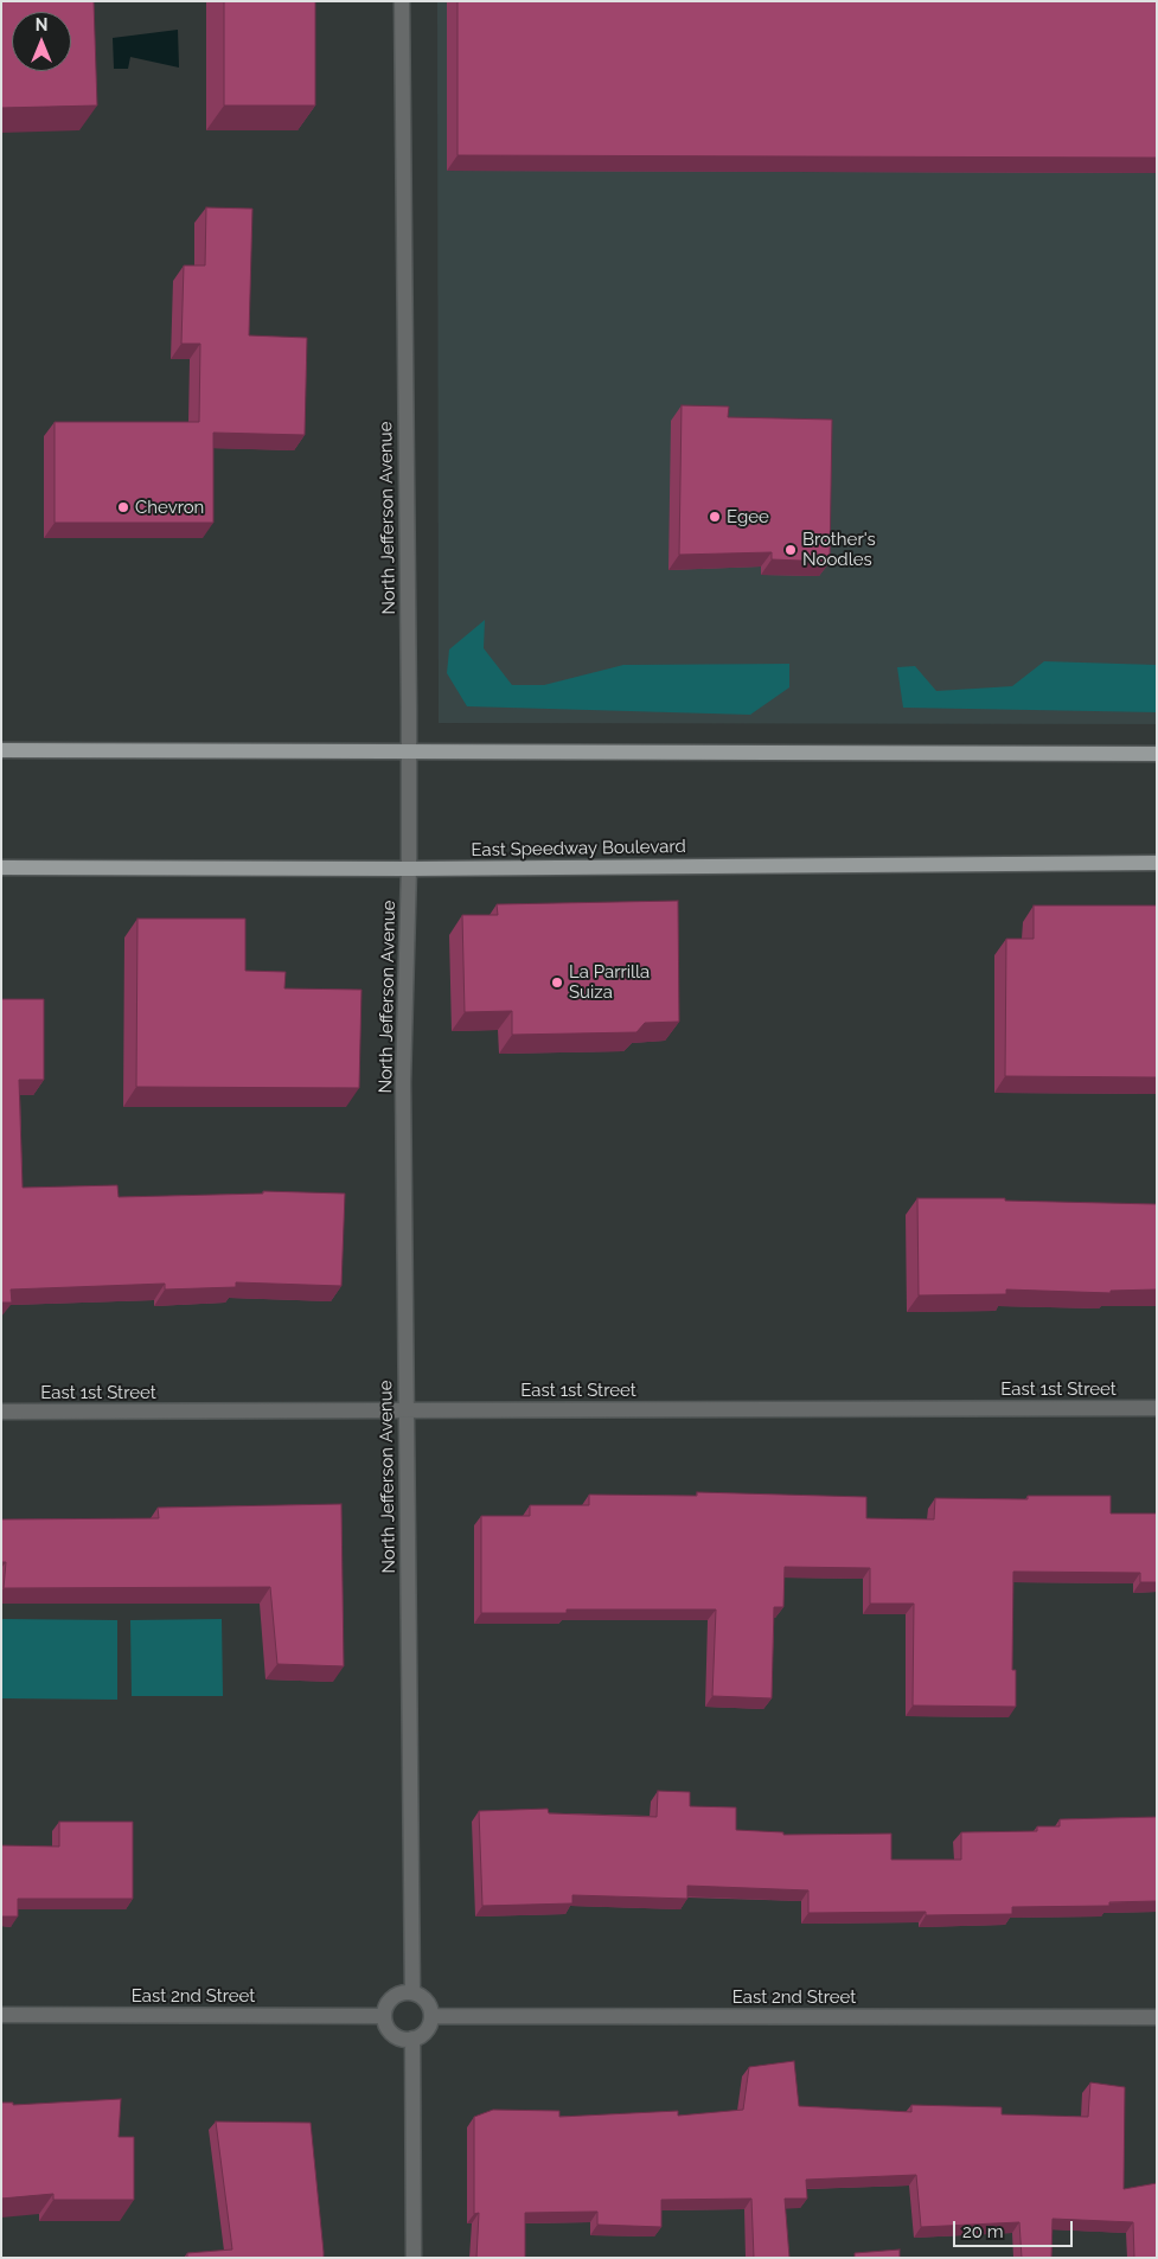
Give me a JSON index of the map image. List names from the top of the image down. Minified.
{"streets":{"main road":["East Speedway Boulevard"],"street":["North Jefferson Avenue","East 1st Street","East 2nd Street"]},"crossings":[["North Jefferson Avenue","East Speedway Boulevard"],["North Jefferson Avenue","East 1st Street"],["North Jefferson Avenue","East 2nd Street"]],"places":["Chevron","Egee","Brother's Noodles","La Parrilla Suiza"],"scale_bar":"20 m","north":"top"}
